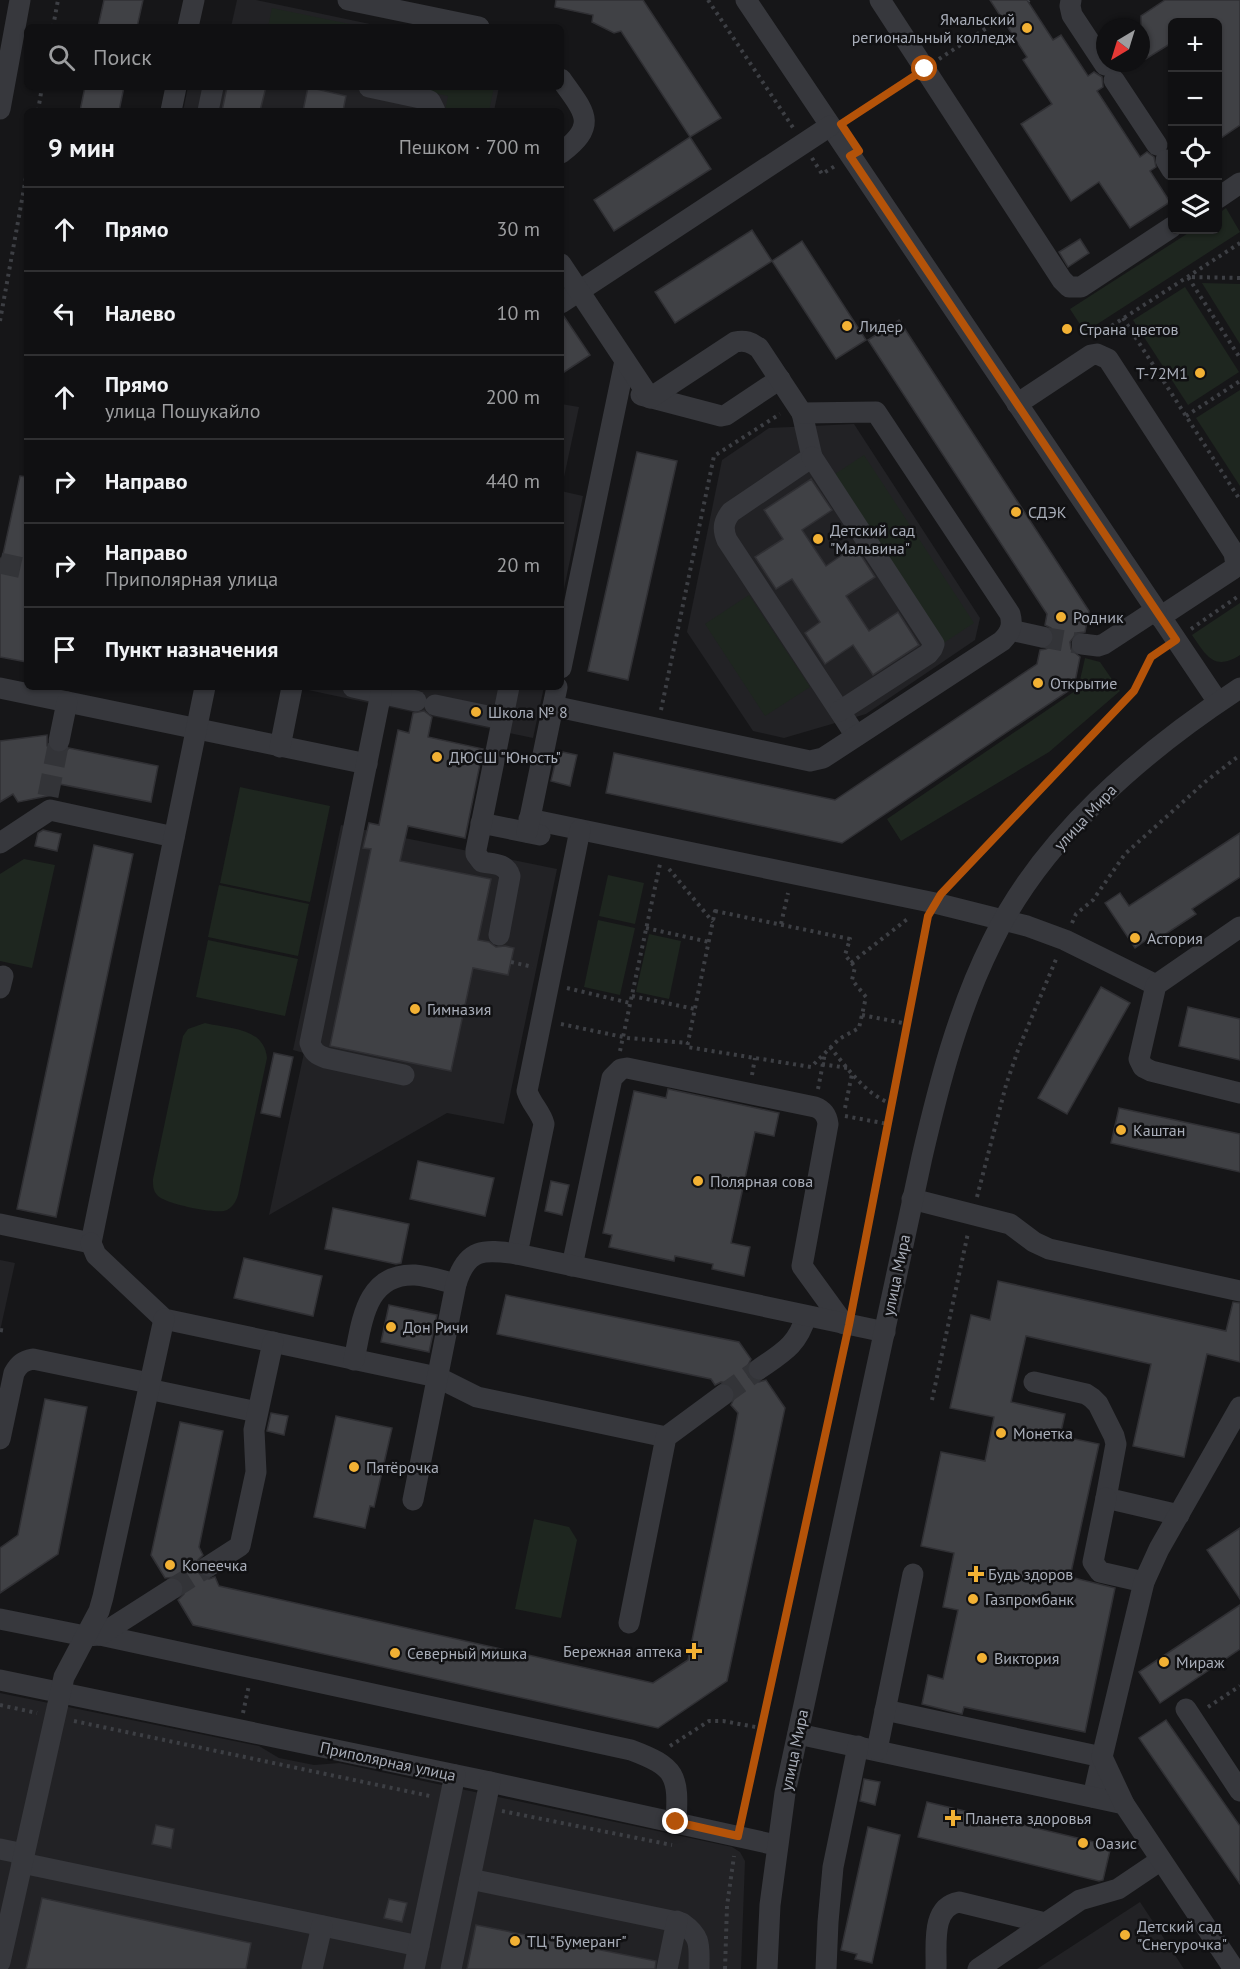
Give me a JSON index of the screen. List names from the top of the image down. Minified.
{"streets":{"street":["улица Мира","Приполярная улица"]},"crossings":[["улица Мира","Приполярная улица"]],"places":{"other":["Ямальский региональный колледж","Лидер","Страна цветов","Т-72М1","СДЭК","Детский сад \"Мальвина\"","Родник","Открытие","Школа № 8","ДЮСШ \"Юность\"","Астория","Гимназия","Каштан","Полярная сова","Дон Ричи","Монетка","Пятёрочка","Копеечка","Газпромбанк","Северный мишка","Виктория","Мираж","Оазис","Детский сад \"Снегурочка\"","ТЦ \"Бумеранг\""],"health":["Будь здоров","Бережная аптека","Планета здоровья"]},"north":"bottom left","page":{"map_buttons":["+","−"],"search":"Поиск","heading":["9 мин","Пешком · 700 m"],"list":[["Прямо","30 m"],["Налево","10 m"],["Прямо","улица Пошукайло","200 m"],["Направо","440 m"],["Направо","Приполярная улица","20 m"],"Пункт назначения"]}}
